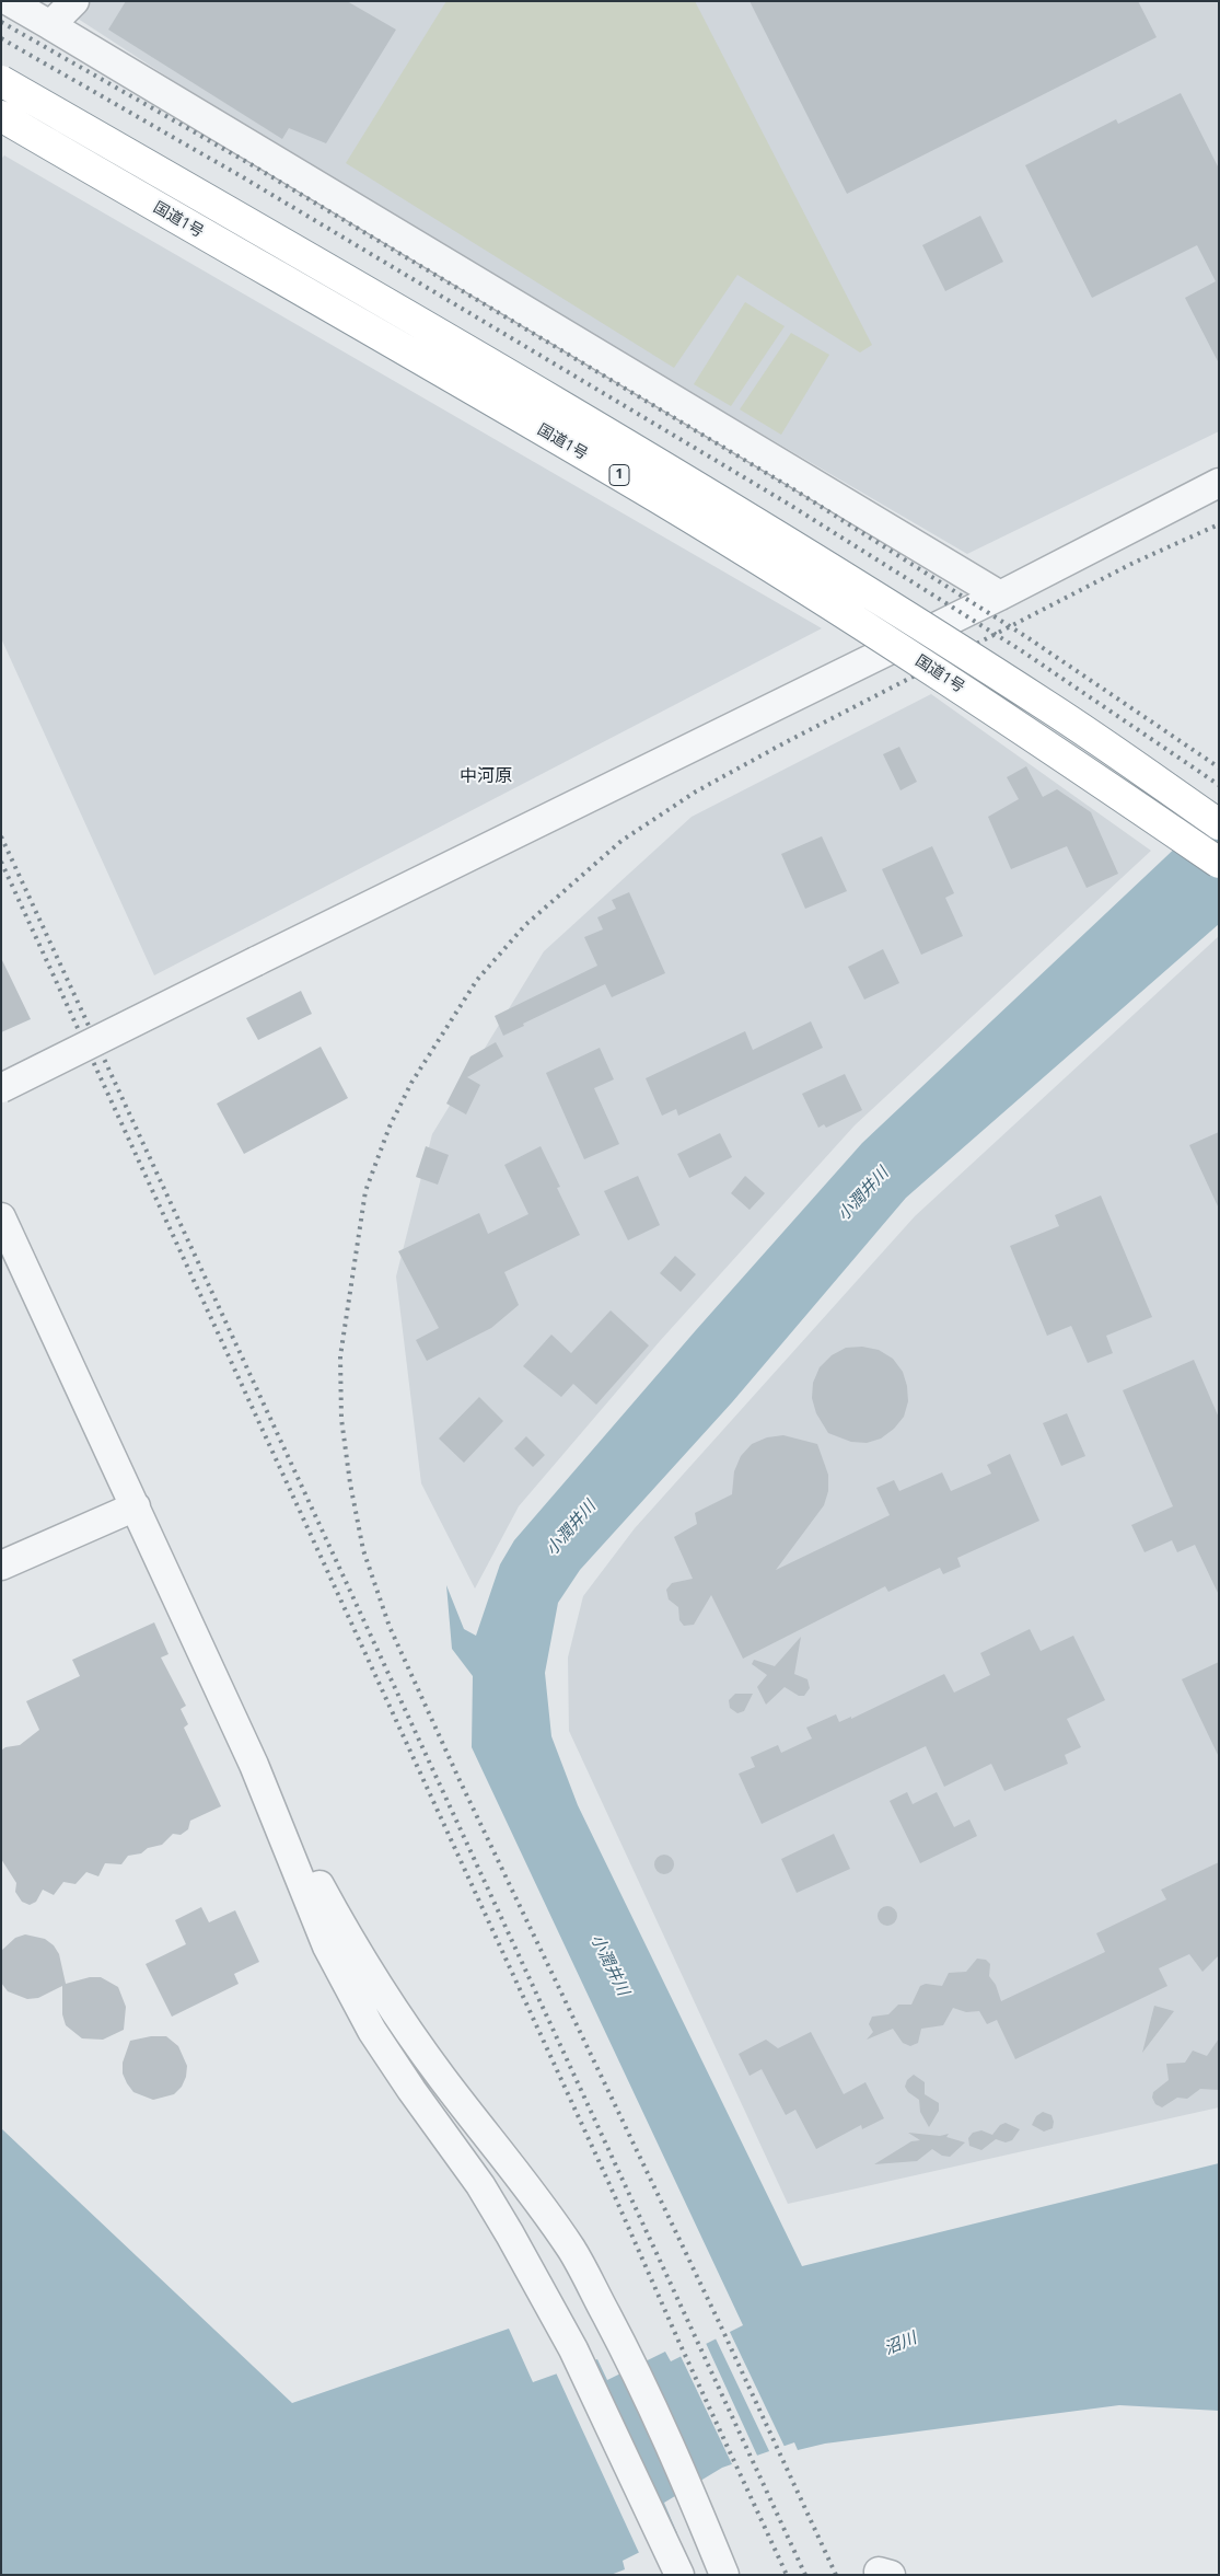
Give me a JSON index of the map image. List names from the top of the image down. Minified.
{"streets":{"highway":["国道1号","1"]},"districts":["中河原"],"water":["小潤井川","沼川"]}
